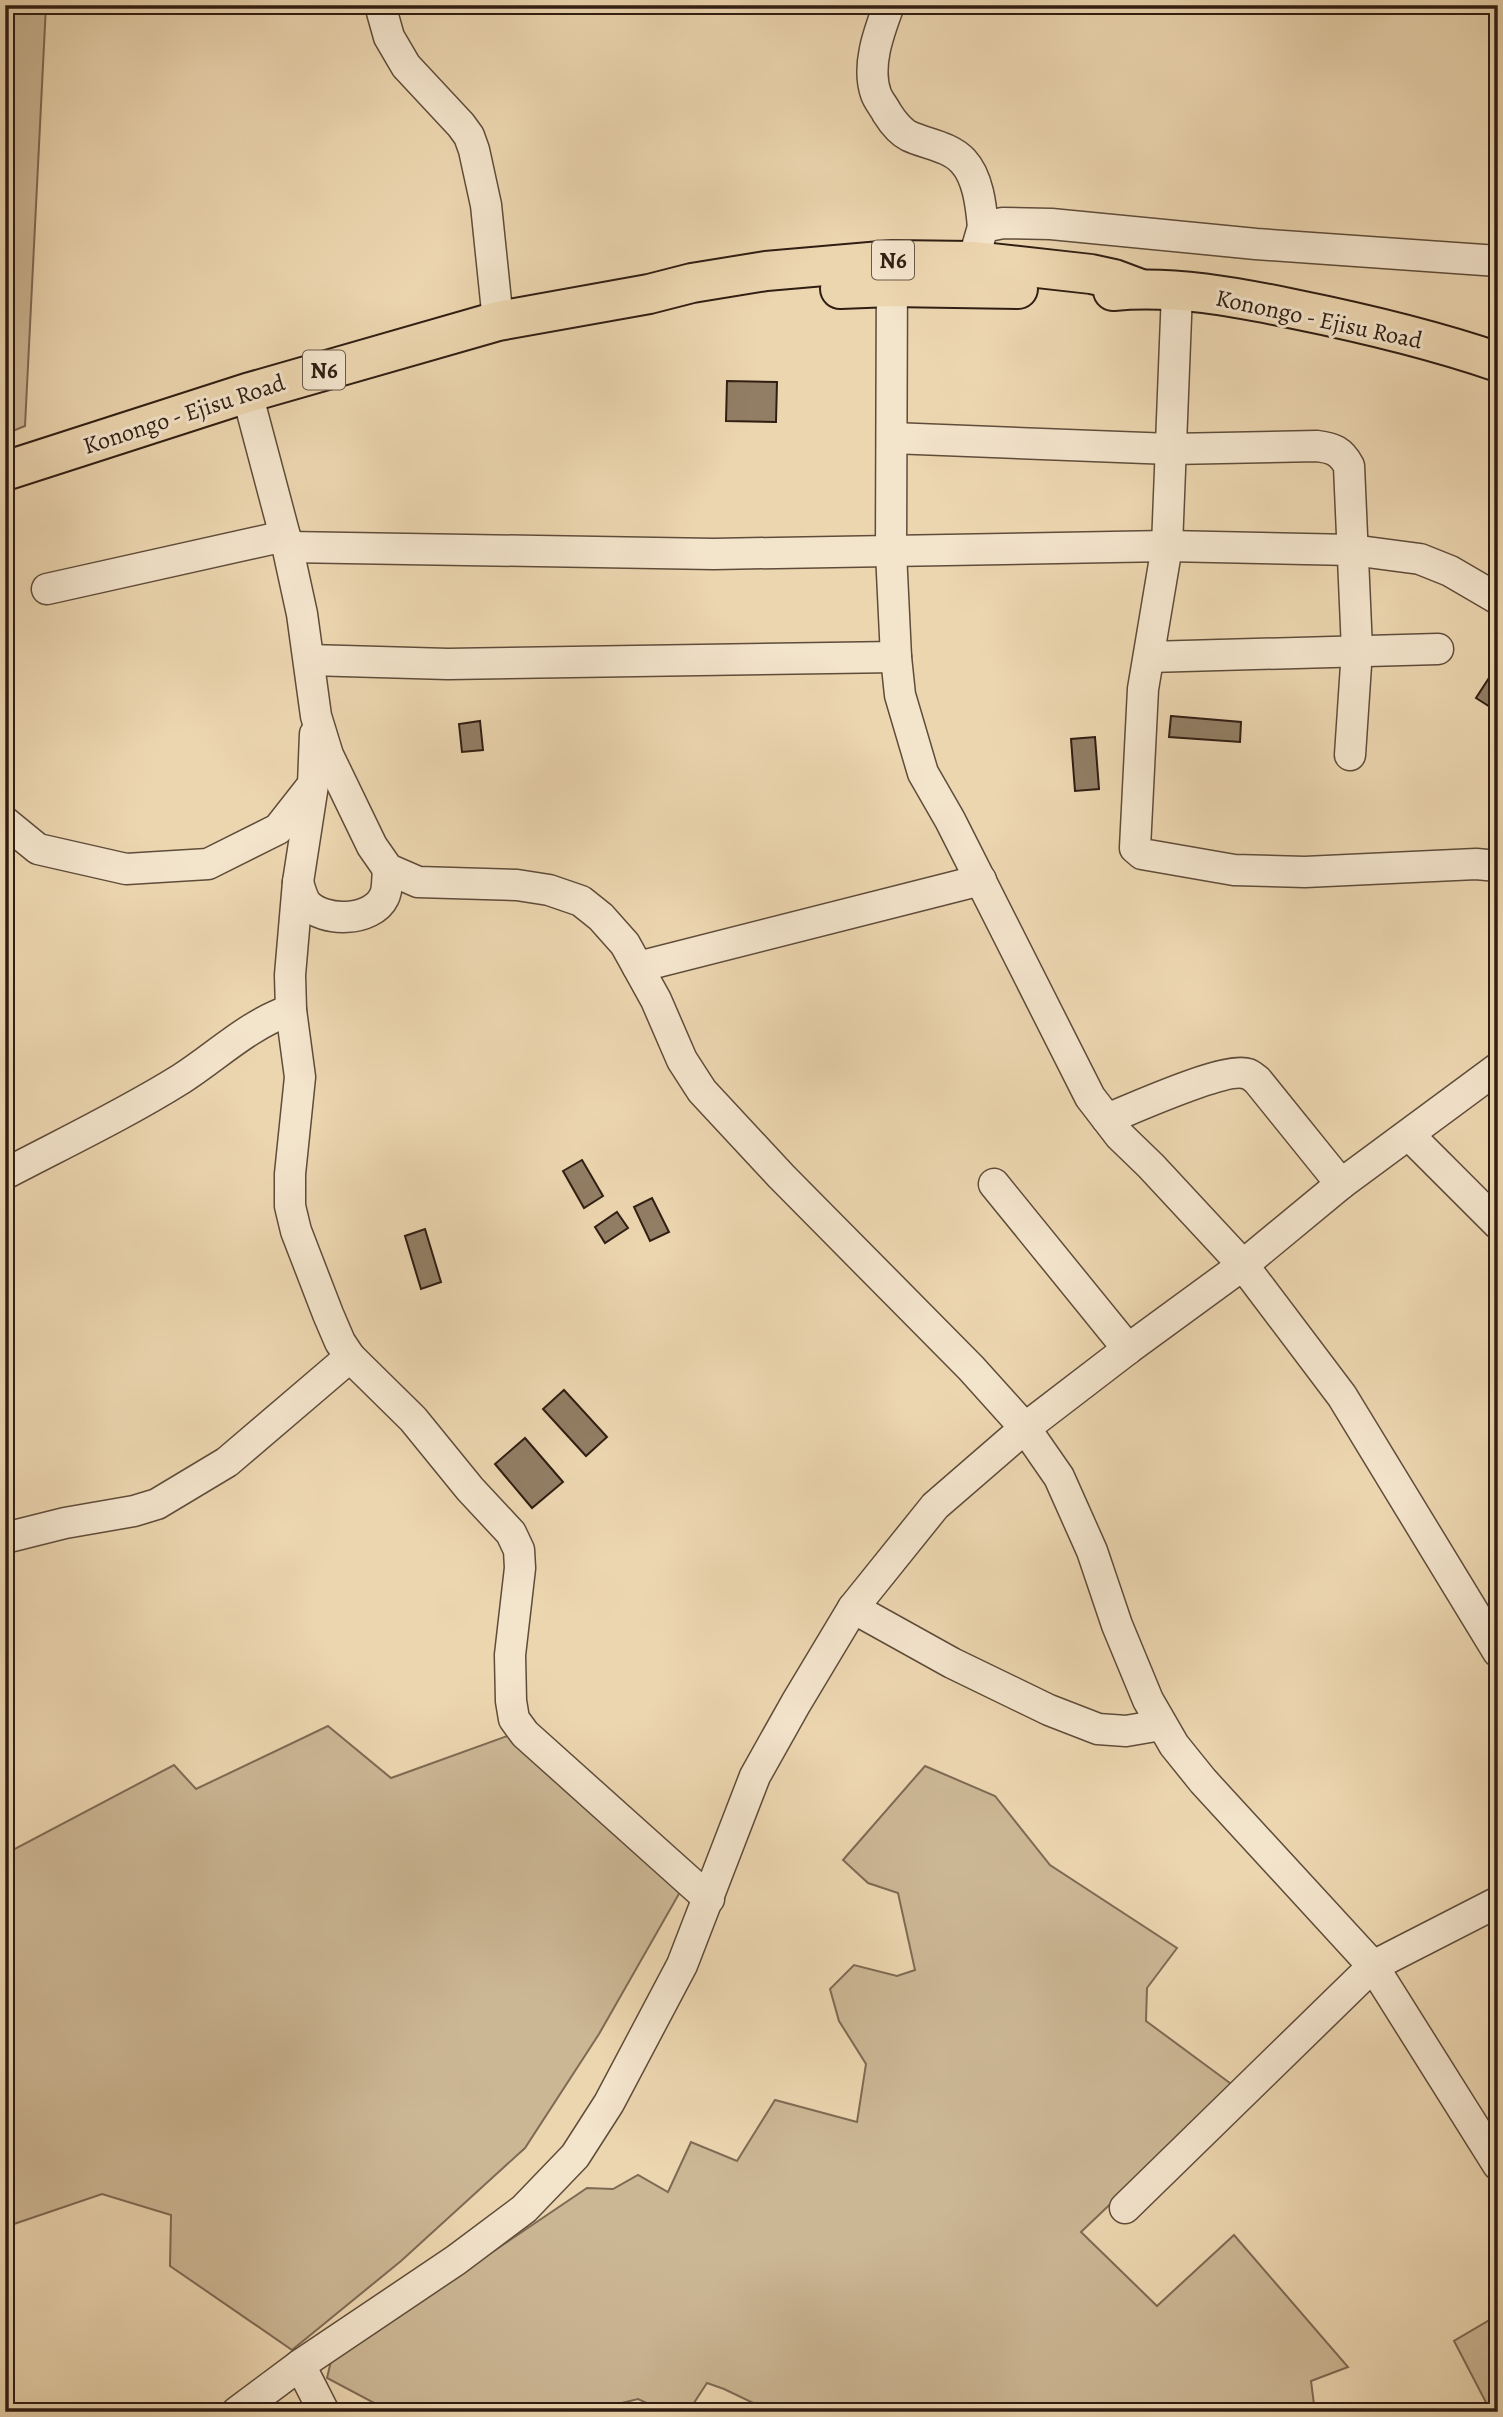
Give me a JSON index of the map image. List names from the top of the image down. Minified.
{"streets":{"highway":["N6","Konongo - Ejisu Road"]}}
